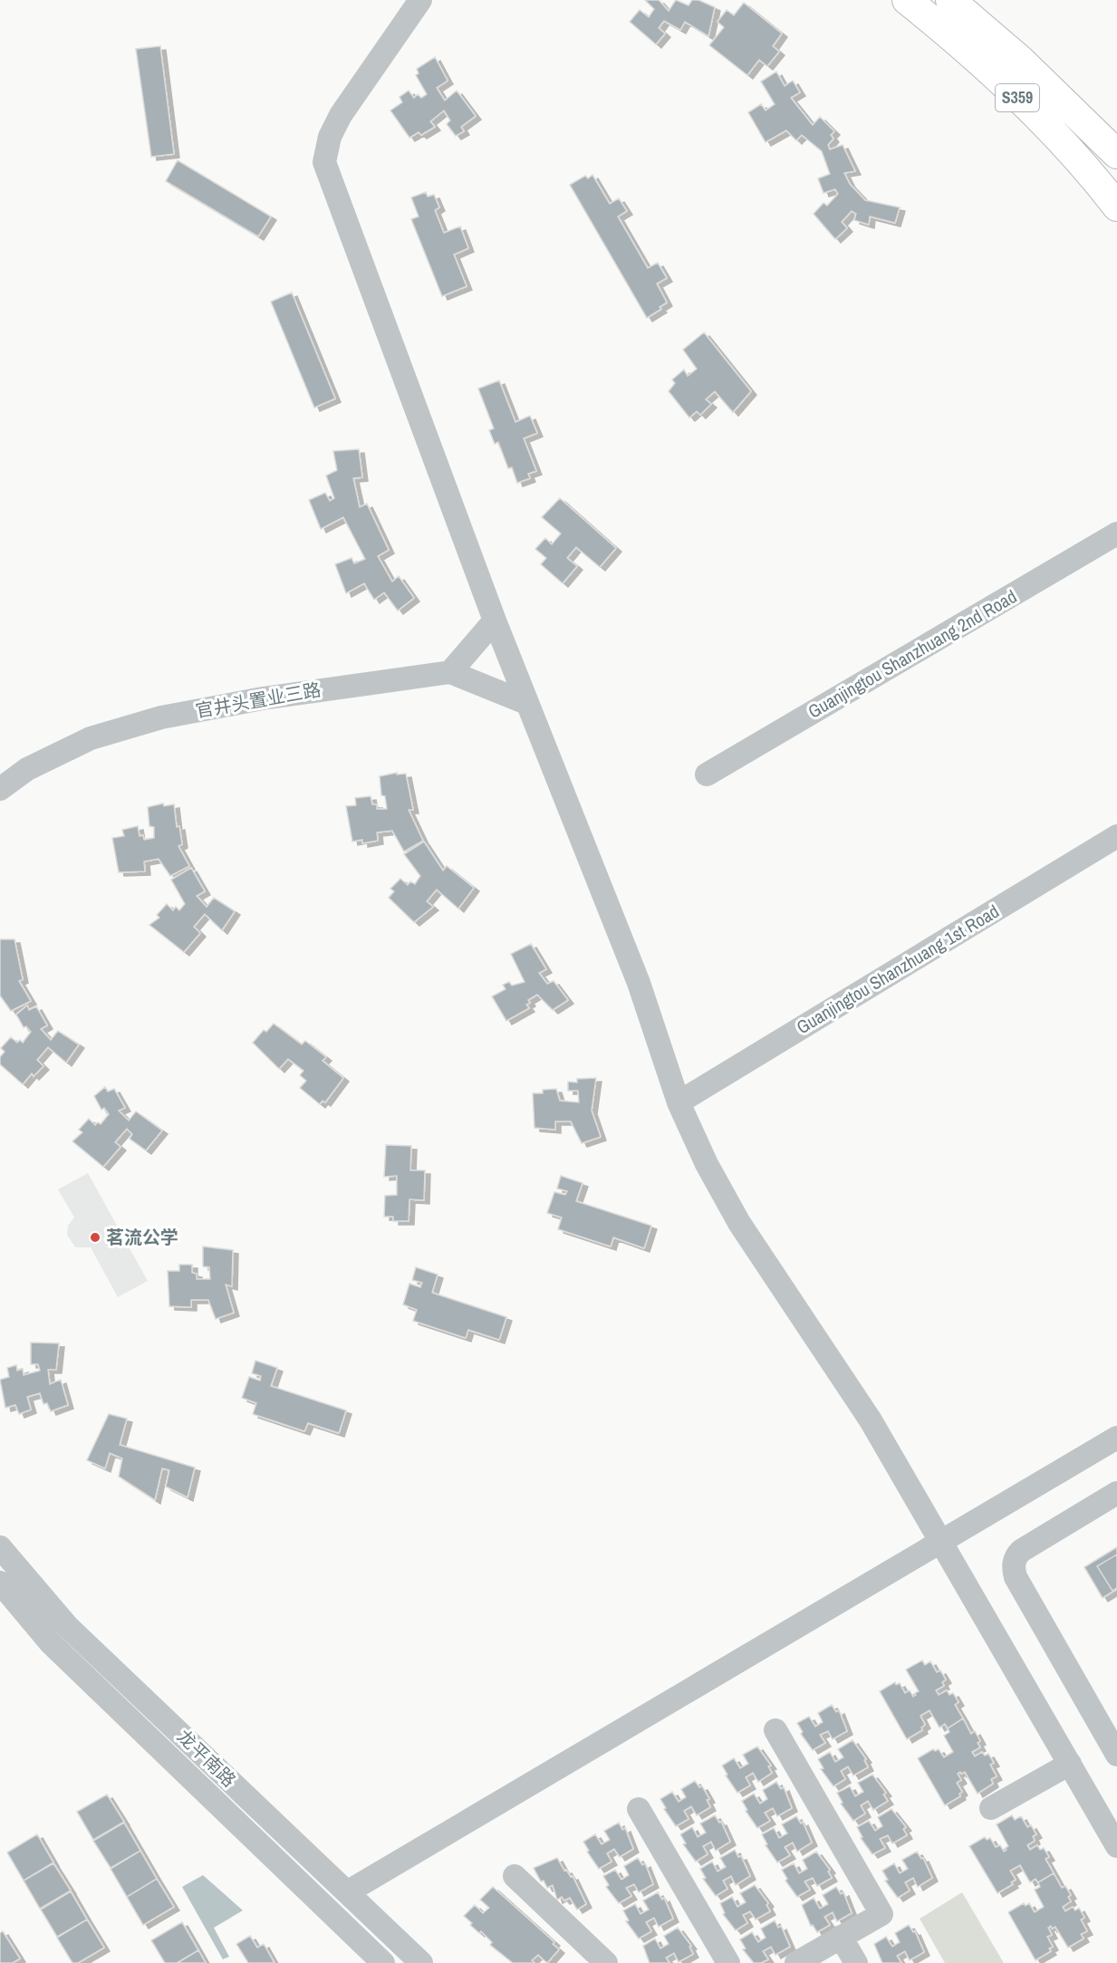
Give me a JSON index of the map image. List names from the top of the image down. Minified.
{"streets":{"main road":["S359"],"street":["Guanjingtou Shanzhuang 2nd Road","官井头置业三路","Guanjingtou Shanzhuang 1st Road","龙平南路"]},"places":["茗流公学"]}
